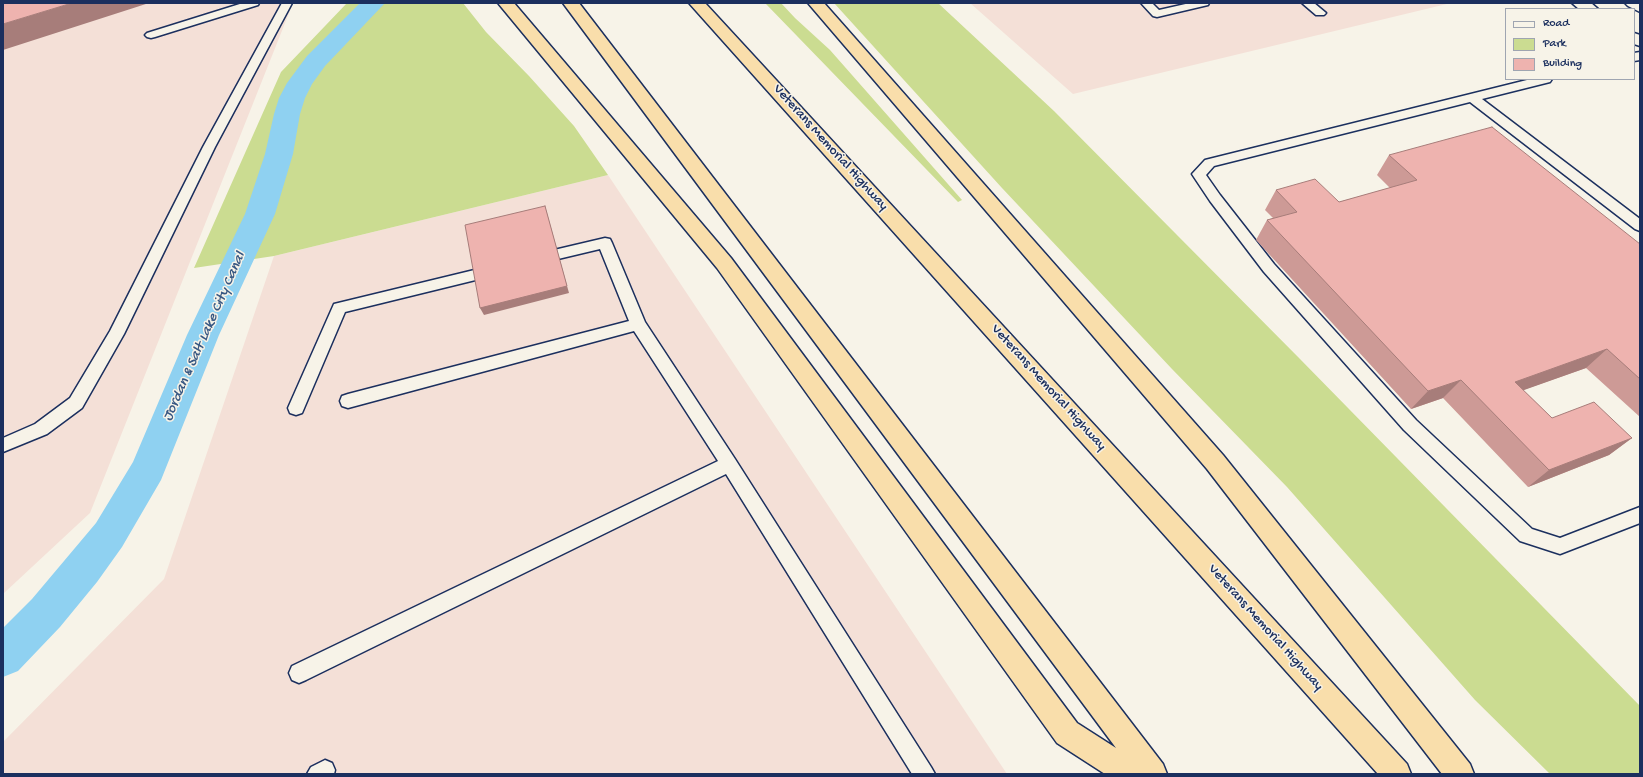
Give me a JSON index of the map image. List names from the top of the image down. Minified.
{"streets":{"highway":["Veterans Memorial Highway"]},"water":["Jordan & Salt Lake City Canal"],"legend":["Road","Park","Building"]}
